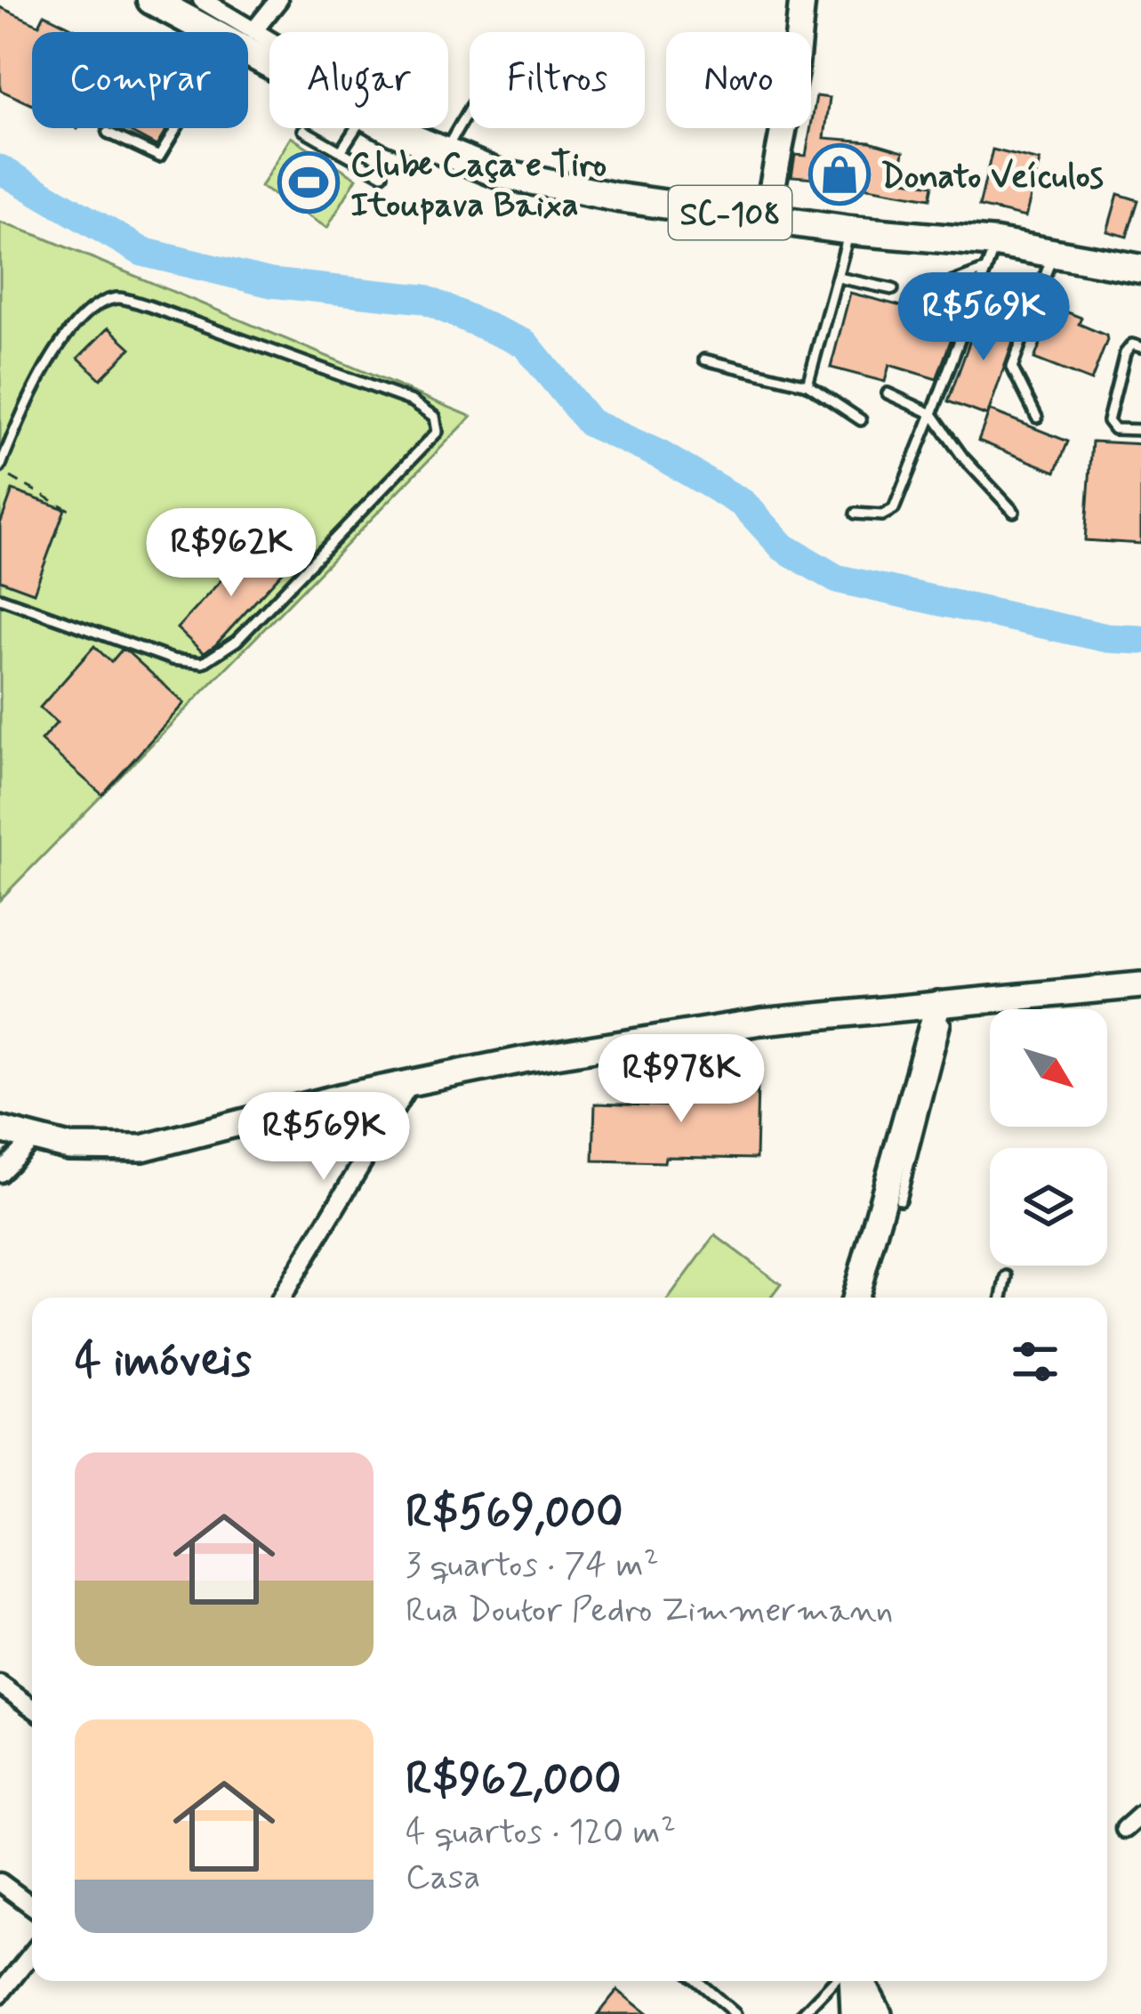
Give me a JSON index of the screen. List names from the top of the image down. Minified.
{"streets":{"main road":["SC-108"]},"places":{"shop":["Donato Veículos"],"sports":["Clube Caça e Tiro Itoupava Baixa"]},"north":"bottom right","page":{"chip":["Comprar","Alugar","Filtros","Novo"],"price":["R$569K","R$962K","R$978K","R$569K"],"heading":"4 imóveis","list":[{"name":"R$569,000","note":"3 quartos · 74 m² · Rua Doutor Pedro Zimmermann"},{"name":"R$962,000","note":"4 quartos · 120 m² · Casa"}]}}
